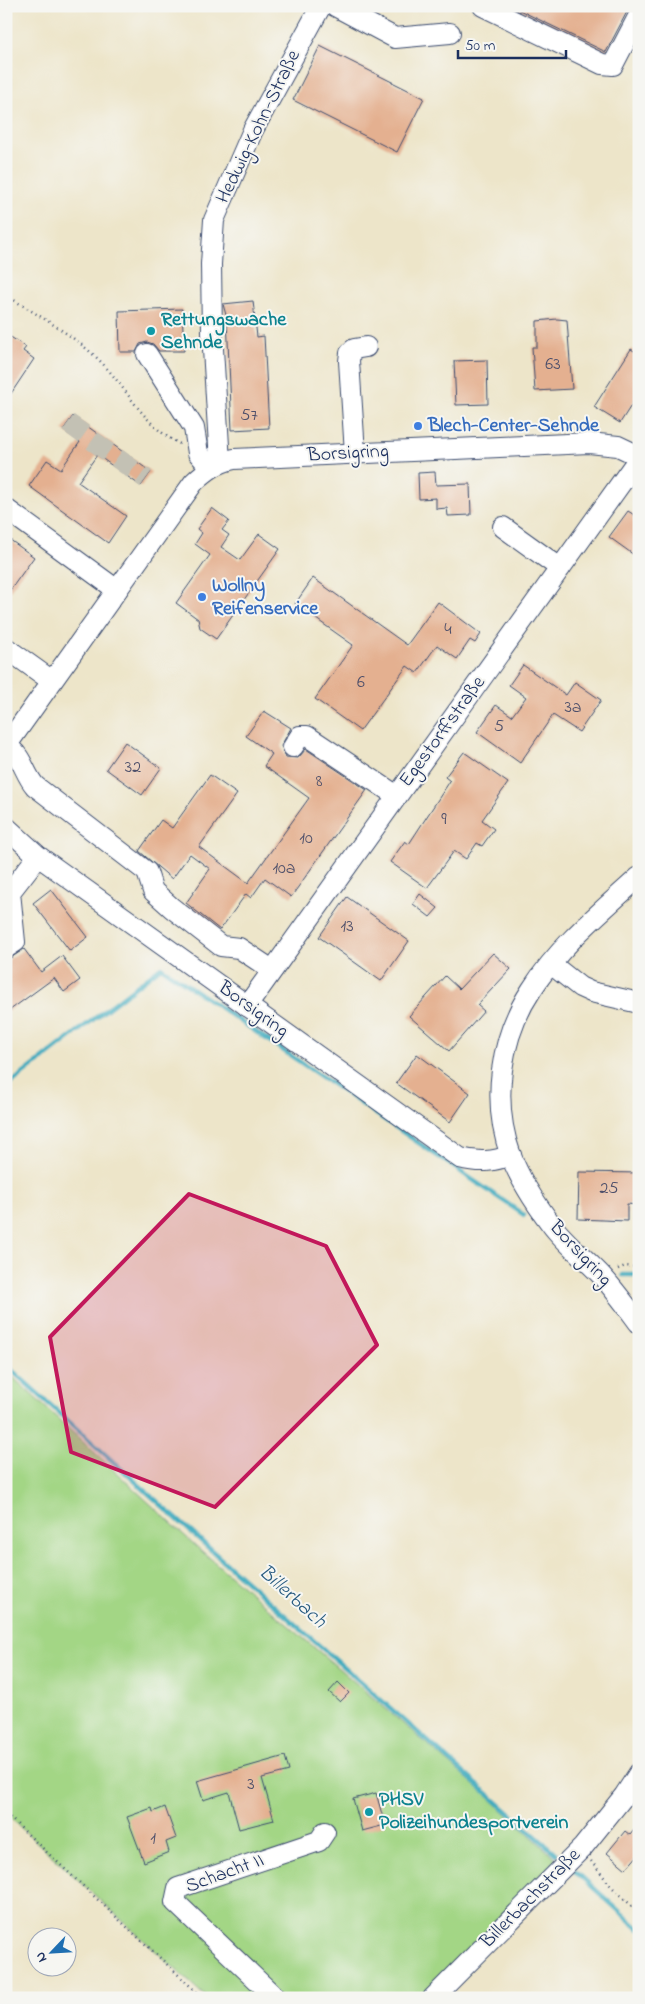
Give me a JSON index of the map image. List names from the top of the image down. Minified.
{"streets":{"street":["Hedwig-Kohn-Straße","Borsigring","Egestorffstraße","Schacht II","Billerbachstraße"]},"crossings":[["Hedwig-Kohn-Straße","Borsigring"],["Borsigring","Egestorffstraße"]],"water":["Billerbach"],"places":["Rettungswache Sehnde","Blech-Center-Sehnde","Wollny Reifenservice","PHSV Polizeihundesportverein"],"house_numbers":["63","57","4","6","3a","5","32","8","9","10","10a","13","25","3","1"],"scale_bar":"50 m","north":"bottom left"}
